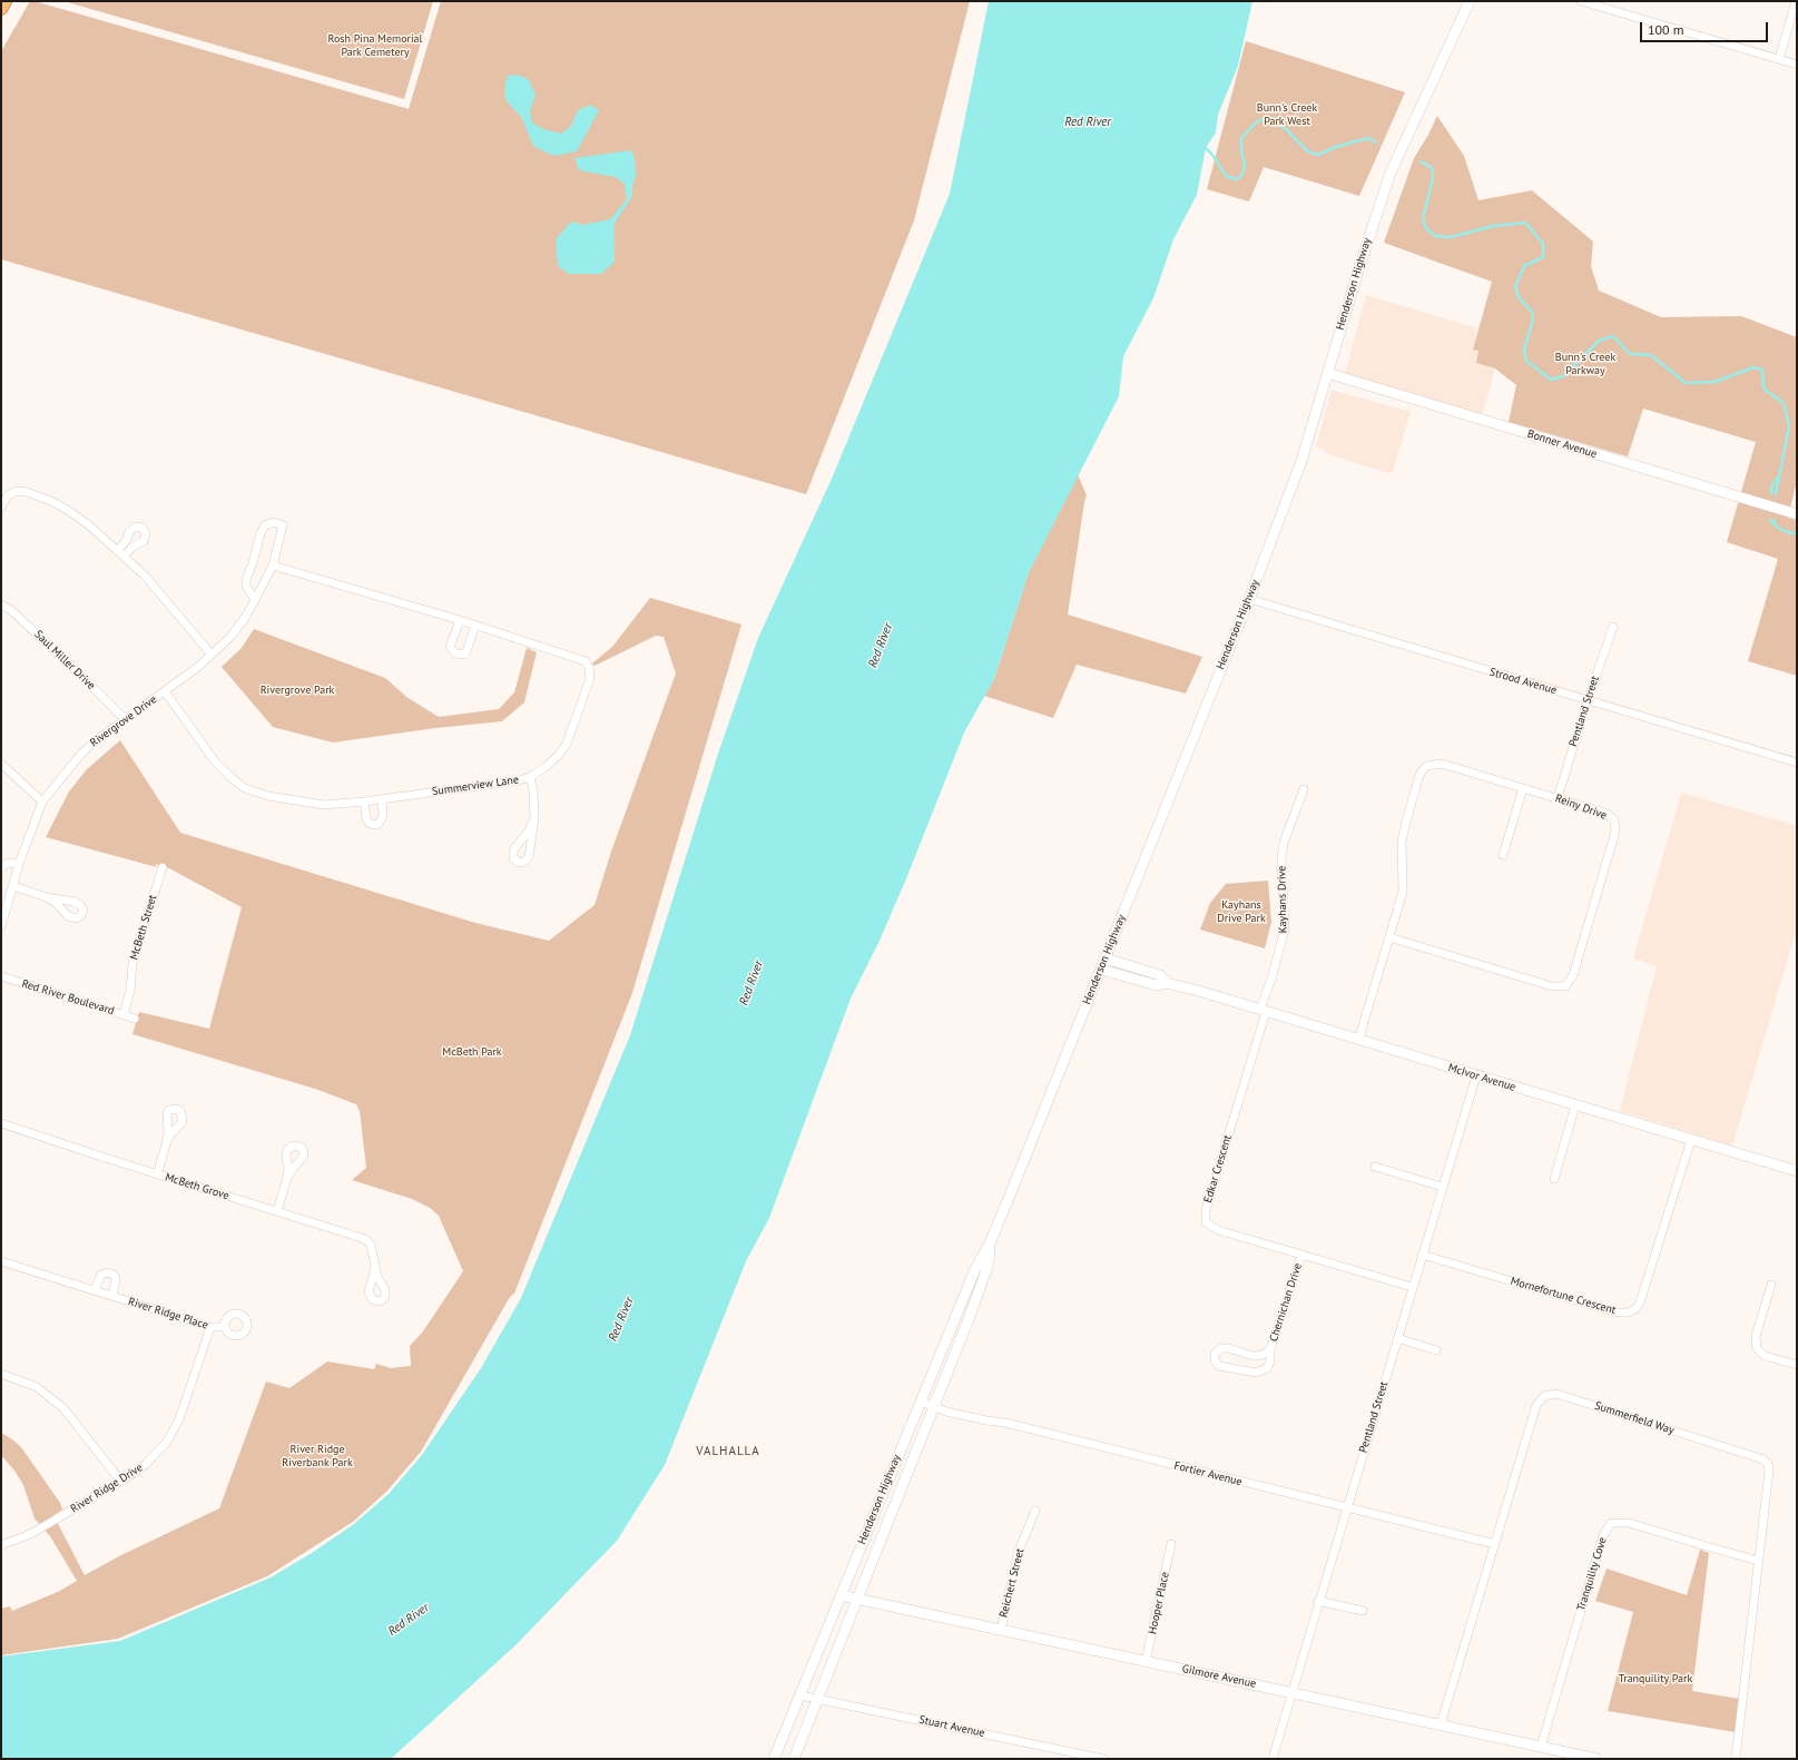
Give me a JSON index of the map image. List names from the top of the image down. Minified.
{"streets":{"main road":["Henderson Highway","Bonner Avenue","McIvor Avenue","Gilmore Avenue"],"street":["Saul Miller Drive","Strood Avenue","Pentland Street","Rivergrove Drive","Summerview Lane","Reiny Drive","Kayhans Drive","McBeth Street","Red River Boulevard","Edkar Crescent","McBeth Grove","Mornefortune Crescent","Chernichan Drive","River Ridge Place","Summerfield Way","Fortier Avenue","River Ridge Drive","Tranquility Cove","Reichert Street","Hooper Place","Stuart Avenue"]},"crossings":[["Henderson Highway","Bonner Avenue"],["Henderson Highway","Strood Avenue"],["Henderson Highway","McIvor Avenue"],["Henderson Highway","Fortier Avenue"],["Henderson Highway","Gilmore Avenue"],["Henderson Highway","Stuart Avenue"],["Saul Miller Drive","Rivergrove Drive"],["Strood Avenue","Pentland Street"],["Pentland Street","Reiny Drive"],["Pentland Street","McIvor Avenue"],["Pentland Street","Edkar Crescent"],["Pentland Street","Mornefortune Crescent"],["Pentland Street","Fortier Avenue"],["Pentland Street","Gilmore Avenue"],["Rivergrove Drive","Summerview Lane"],["Reiny Drive","McIvor Avenue"],["Kayhans Drive","McIvor Avenue"],["Kayhans Drive","Edkar Crescent"],["McBeth Street","Red River Boulevard"],["McIvor Avenue","Edkar Crescent"],["McIvor Avenue","Mornefortune Crescent"],["Edkar Crescent","Chernichan Drive"],["River Ridge Place","River Ridge Drive"],["Summerfield Way","Fortier Avenue"],["Summerfield Way","Tranquility Cove"],["Summerfield Way","Gilmore Avenue"],["Tranquility Cove","Gilmore Avenue"],["Reichert Street","Gilmore Avenue"],["Hooper Place","Gilmore Avenue"]],"districts":["VALHALLA"],"water":["Red River"],"parks":["Rosh Pina Memorial Park Cemetery","Bunn's Creek Park West","Bunn's Creek Parkway","Rivergrove Park","Kayhans Drive Park","McBeth Park","River Ridge Riverbank Park","Tranquility Park"],"scale_bar":"100 m"}
